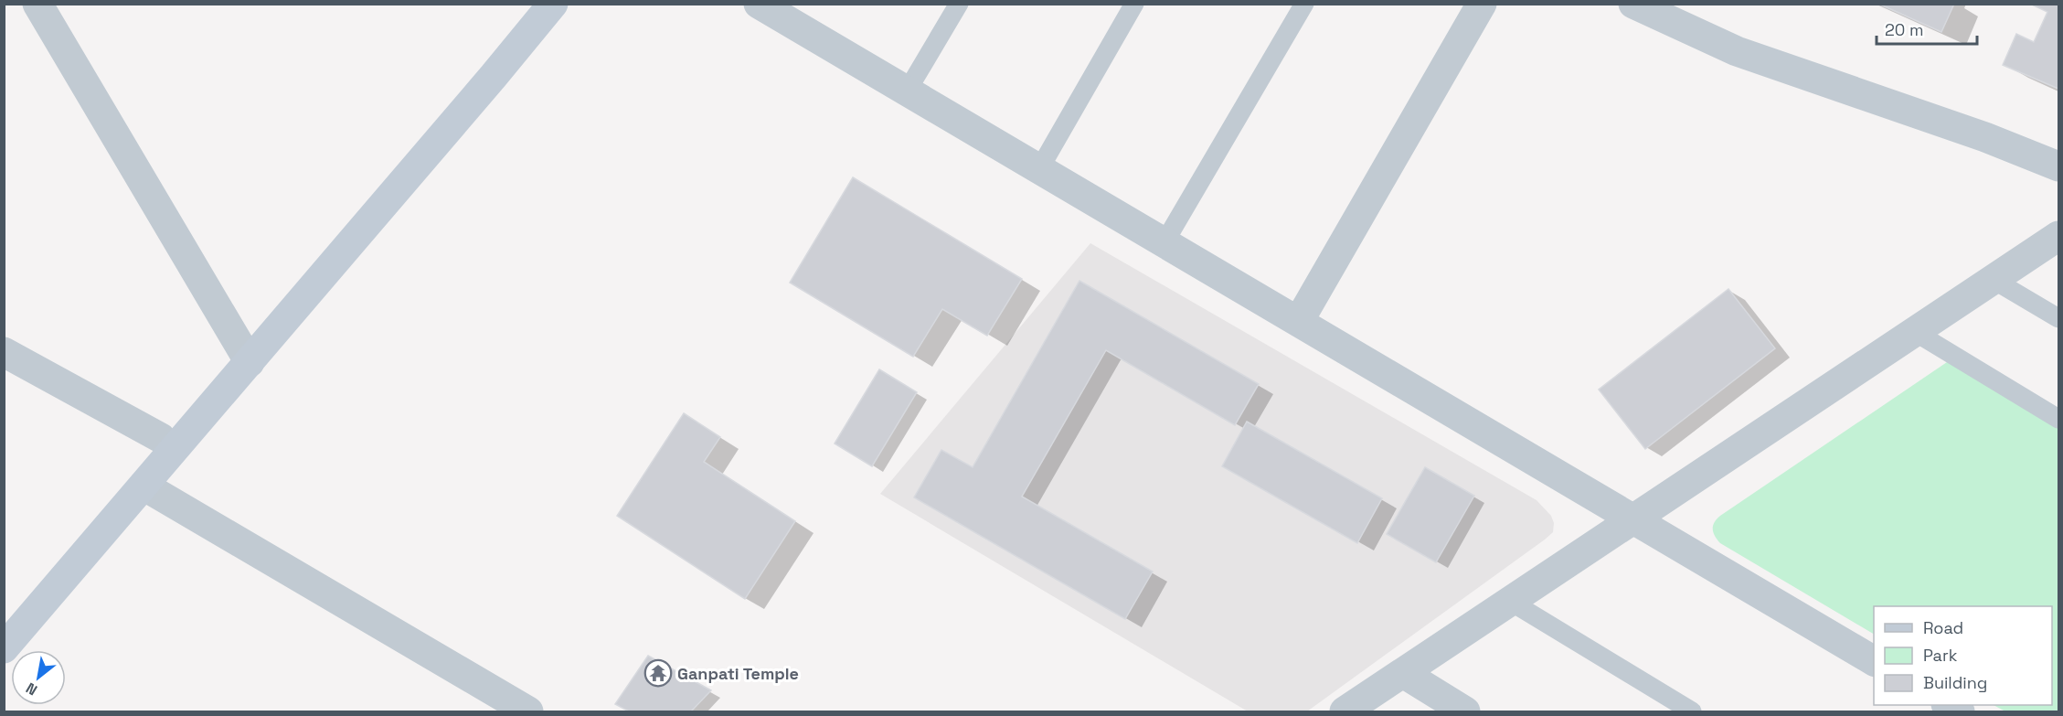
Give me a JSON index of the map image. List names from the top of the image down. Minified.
{"places":{"temple":["Ganpati Temple"]},"legend":["Road","Park","Building"],"scale_bar":"20 m","north":"bottom left"}
